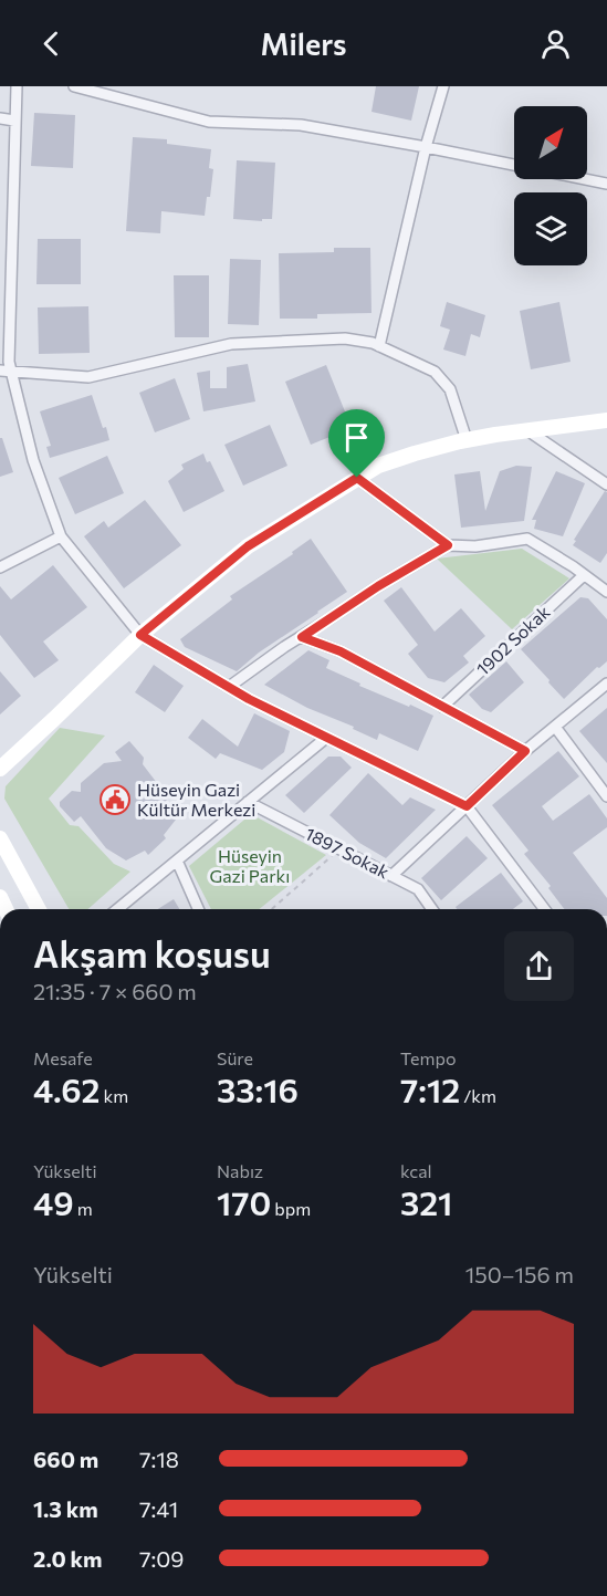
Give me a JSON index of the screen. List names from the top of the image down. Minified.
{"streets":{"street":["1902 Sokak","1897 Sokak"]},"parks":["Hüseyin Gazi Parkı"],"places":{"public building":["Hüseyin Gazi Kültür Merkezi"]},"north":"top right","page":{"header":"Milers","heading":["Akşam koşusu","21:35 · 7 × 660 m"],"stats":[["Mesafe","4.62 km"],["Süre","33:16"],["Tempo","7:12 /km"],["Yükselti","49 m"],["Nabız","170 bpm"],["kcal","321"]],"chart":["Yükselti","150–156 m"],"list":[{"name":"660 m","note":"7:18"},{"name":"1.3 km","note":"7:41"},{"name":"2.0 km","note":"7:09"}]}}
